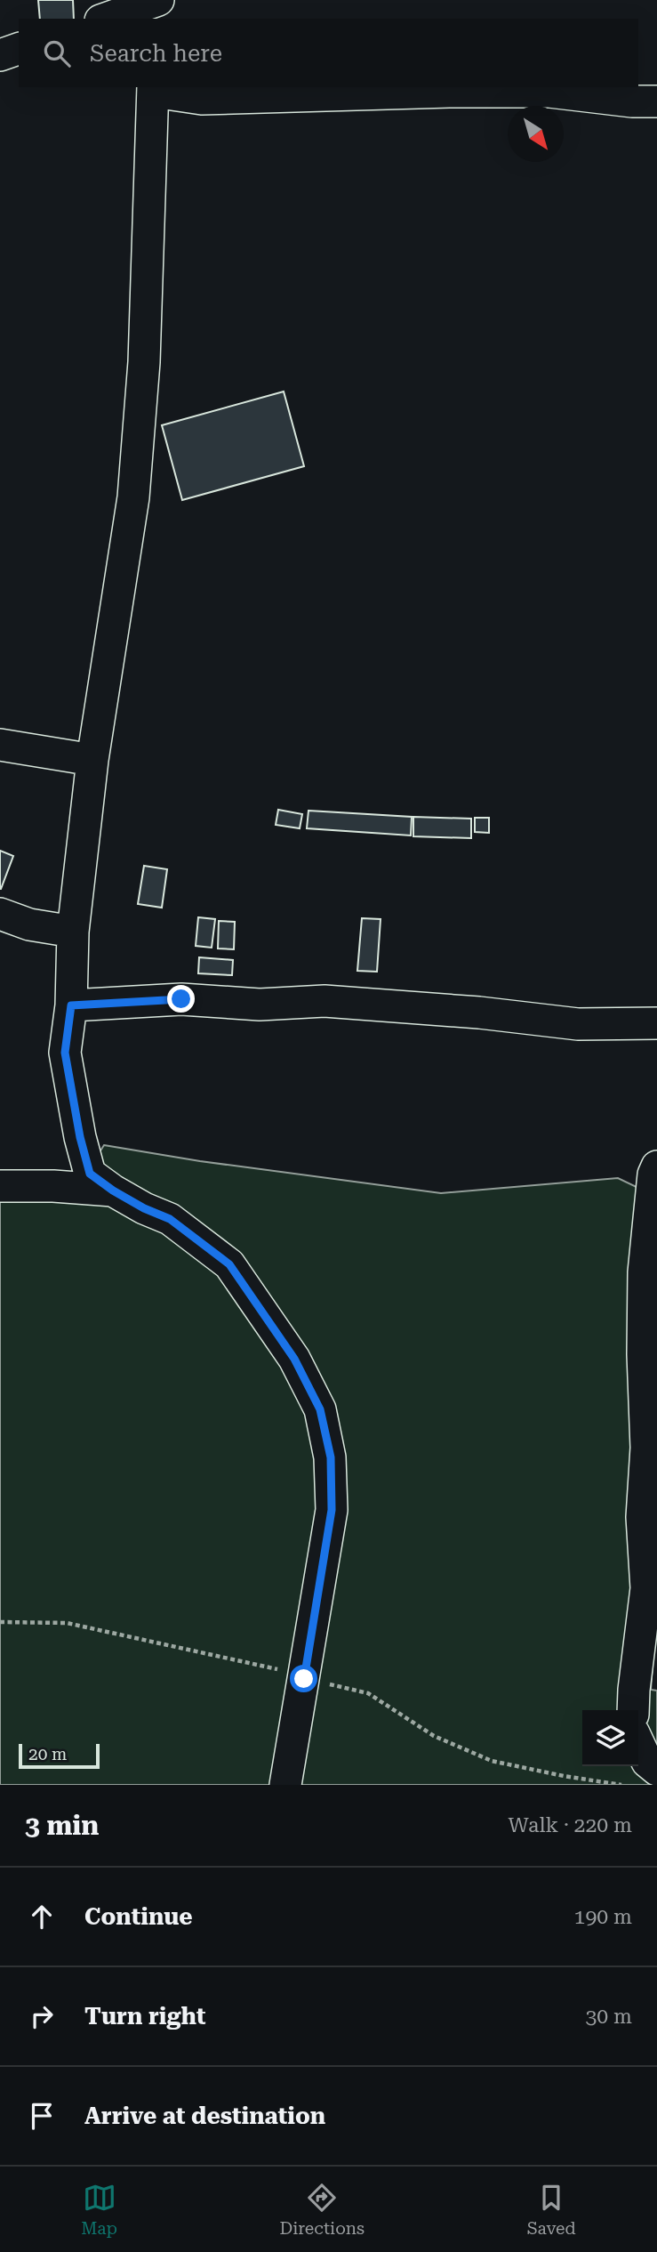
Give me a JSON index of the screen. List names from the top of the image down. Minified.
{"scale_bar":"20 m","north":"bottom right","page":{"search":"Search here","scale":"20 m","heading":["3 min","Walk · 220 m"],"list":[["Continue","190 m"],["Turn right","30 m"],"Arrive at destination"],"nav":["Map","Directions","Saved"]}}
